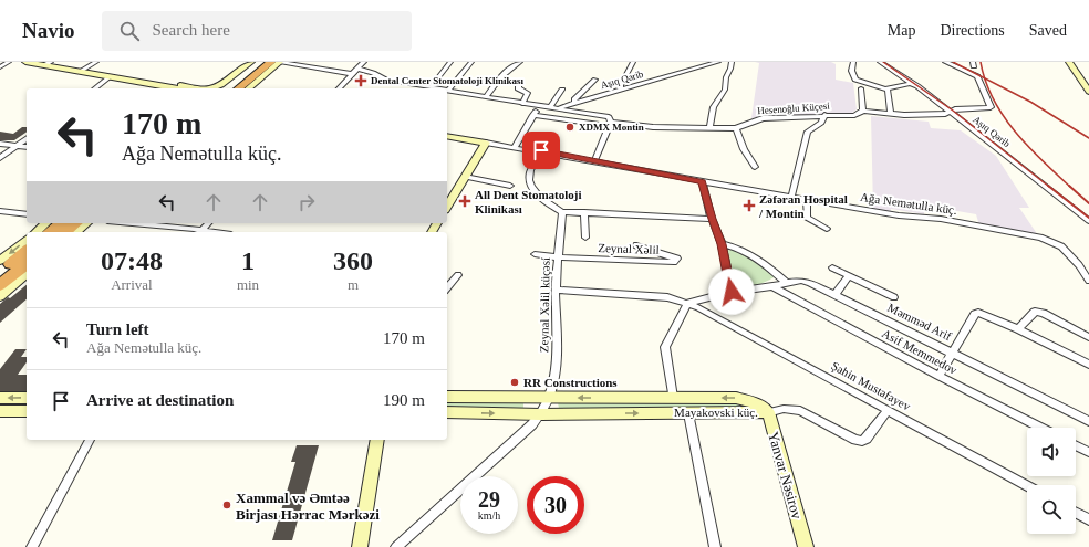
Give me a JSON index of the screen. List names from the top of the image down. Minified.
{"streets":{"street":["Aşıq Qərib","Hesenoğlu Küçesi","Ağa Nemətulla küç.","Zeynal Xəlil","Zeynal Xəlil küçəsi","Məmməd Arif","Asif Memmedov","Şahin Mustafayev","Mayakovski küç.","Yanvar Nəsirov"]},"crossings":[["Aşıq Qərib","Hesenoğlu Küçesi"],["Zeynal Xəlil","Zeynal Xəlil küçəsi"],["Zeynal Xəlil küçəsi","Şahin Mustafayev"],["Zeynal Xəlil küçəsi","Mayakovski küç."],["Məmməd Arif","Asif Memmedov"],["Məmməd Arif","Şahin Mustafayev"],["Mayakovski küç.","Yanvar Nəsirov"]],"places":{"health":["Dental Center Stomatoloji Klinikası","All Dent Stomatoloji Klinikası","Zəfəran Hospital / Montin"],"other":["XDMX Montin","RR Constructions","Xammal və Əmtəə Birjası Hərrac Mərkəzi"]},"page":{"header":"Navio","search":"Search here","nav":["Map","Directions","Saved"],"turn":["170 m","Ağa Nemətulla küç."],"eta":["07:48","Arrival","1","min","360","m"],"list":[{"name":"Turn left","note":"Ağa Nemətulla küç.","value":"170 m"},{"name":"Arrive at destination","value":"190 m"}],"speed":"29 km/h","limit":"30"}}
